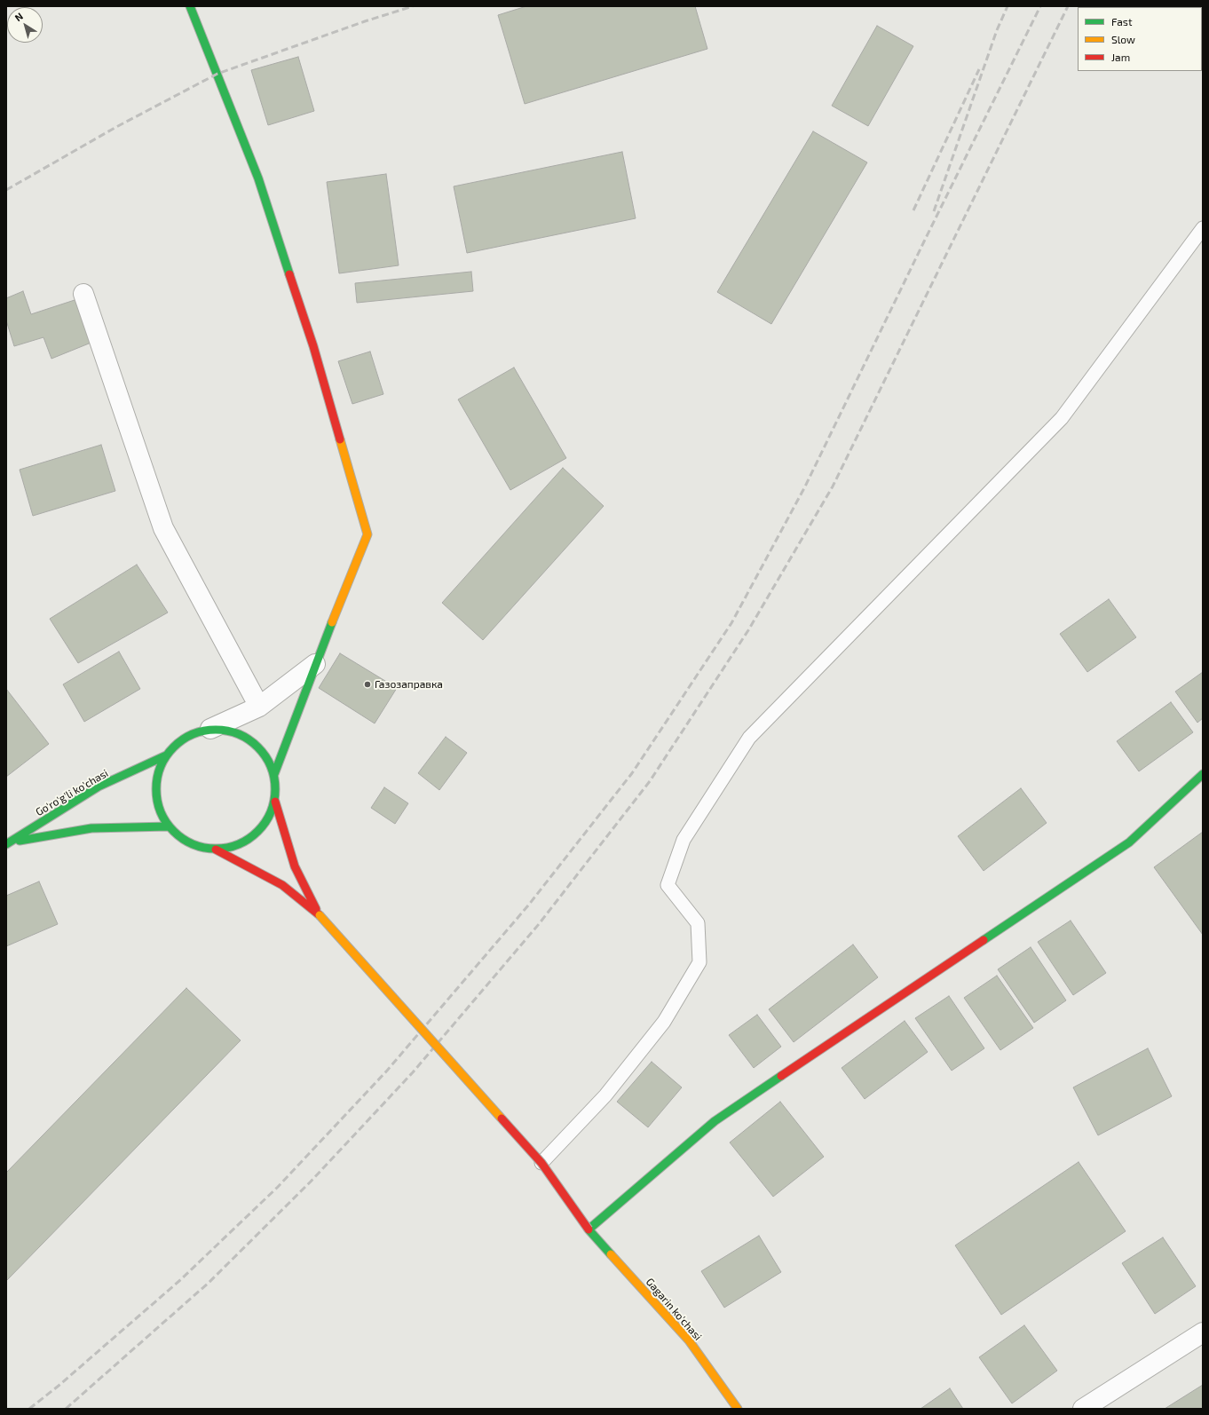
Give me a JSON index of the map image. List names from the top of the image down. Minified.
{"streets":{"main road":["Go'ro'g'li ko'chasi","Gagarin ko'chasi"]},"places":["Газозаправка"],"legend":["Fast","Slow","Jam"],"north":"top left"}
